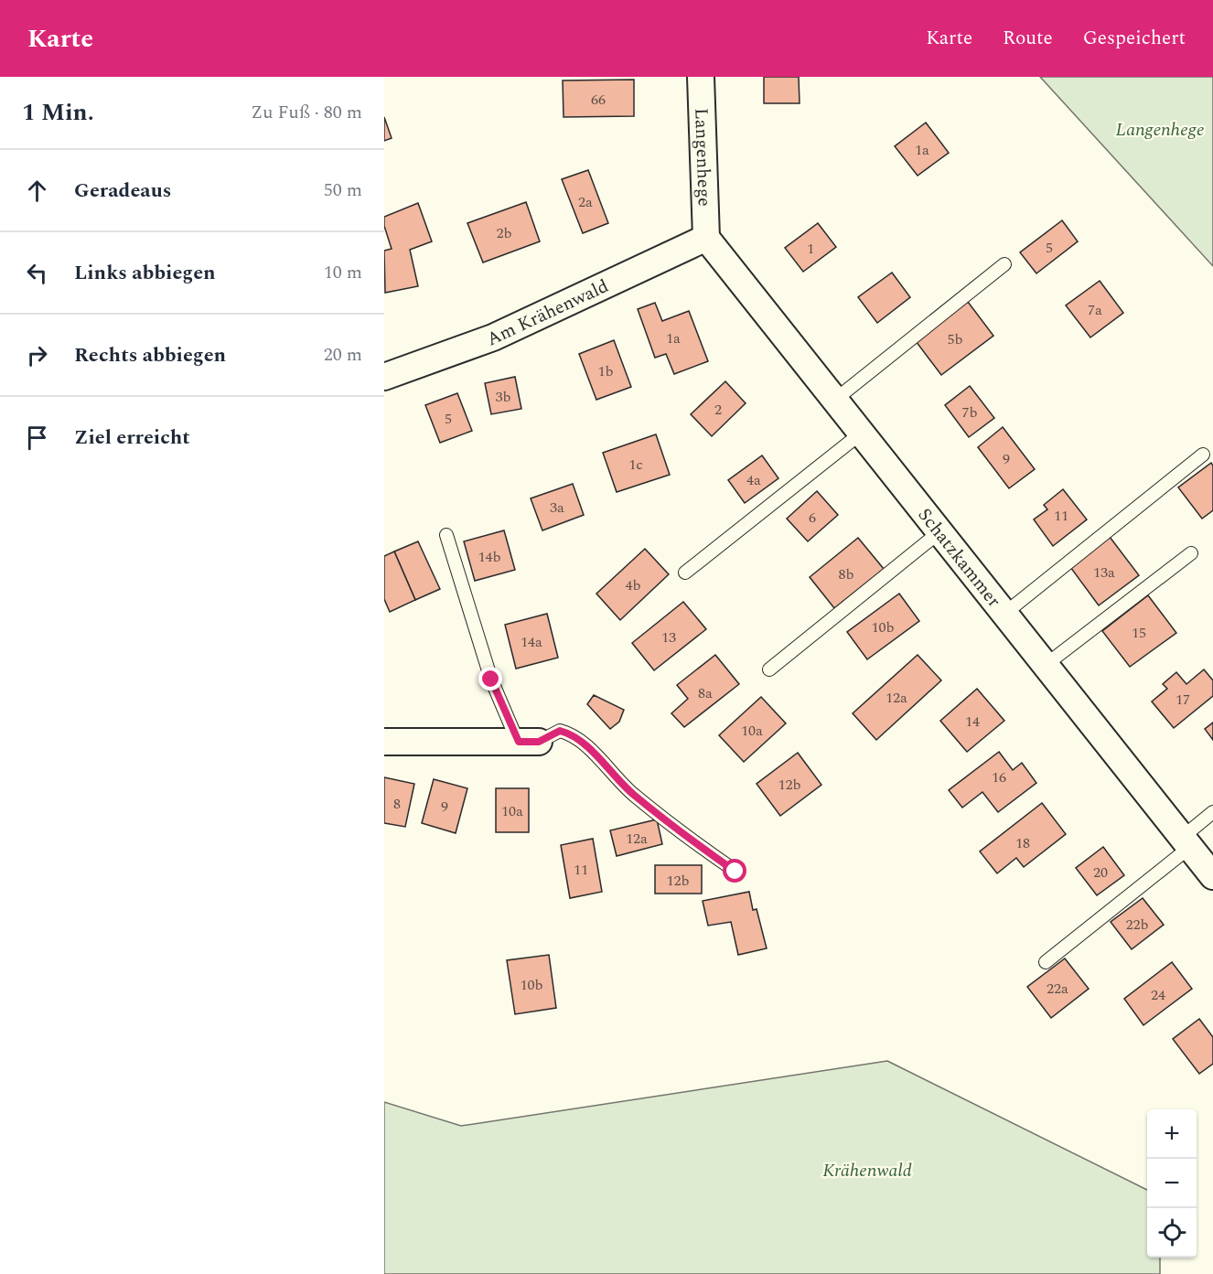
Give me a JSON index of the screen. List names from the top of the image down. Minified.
{"streets":{"street":["Langenhege","Am Krähenwald","Schatzkammer"]},"crossings":[["Langenhege","Am Krähenwald"],["Langenhege","Schatzkammer"],["Am Krähenwald","Schatzkammer"]],"parks":["Langenhege","Krähenwald"],"house_numbers":["66","1a","2a","2b","5","1","7a","1a","5b","1b","3b","2","7b","5","9","1c","4a","3a","11","6","14b","13a","8b","4b","10b","15","13","14a","8a","12a","17","14","10a","16","12b","8","9","10a","12a","18","11","20","12b","22b","10b","22a","24"],"page":{"header":"Karte","nav":["Karte","Route","Gespeichert"],"heading":["1 Min.","Zu Fuß · 80 m"],"list":[["Geradeaus","50 m"],["Links abbiegen","10 m"],["Rechts abbiegen","20 m"],"Ziel erreicht"],"map_buttons":["+","−"]}}
